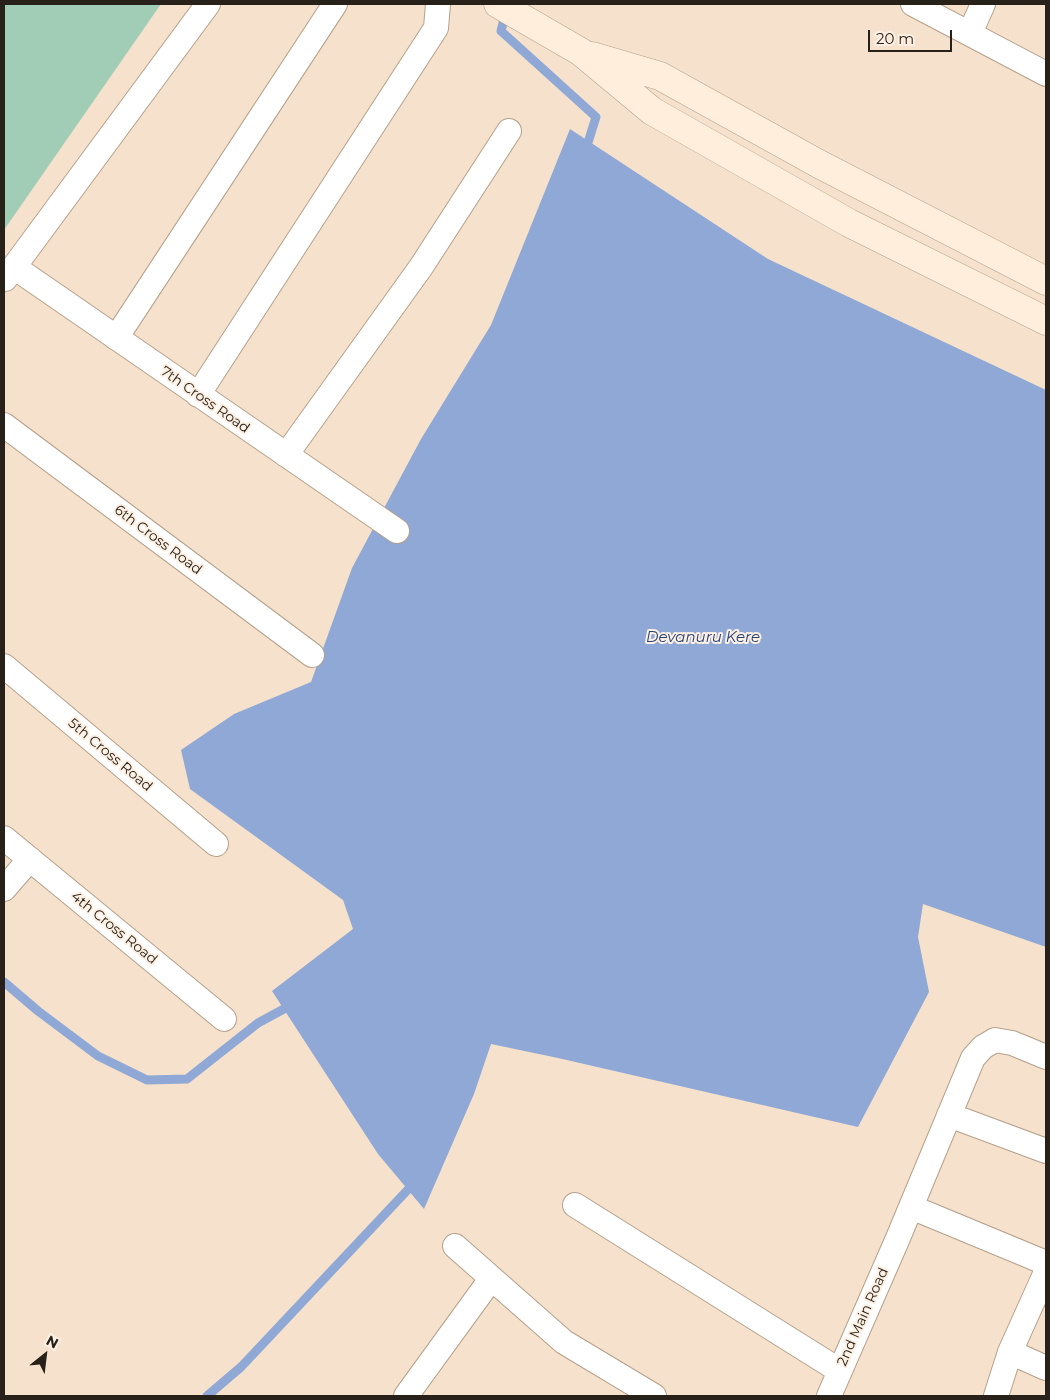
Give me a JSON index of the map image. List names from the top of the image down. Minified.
{"streets":{"street":["7th Cross Road","6th Cross Road","5th Cross Road","4th Cross Road","2nd Main Road"]},"water":["Devanuru Kere"],"scale_bar":"20 m","north":"top right"}
